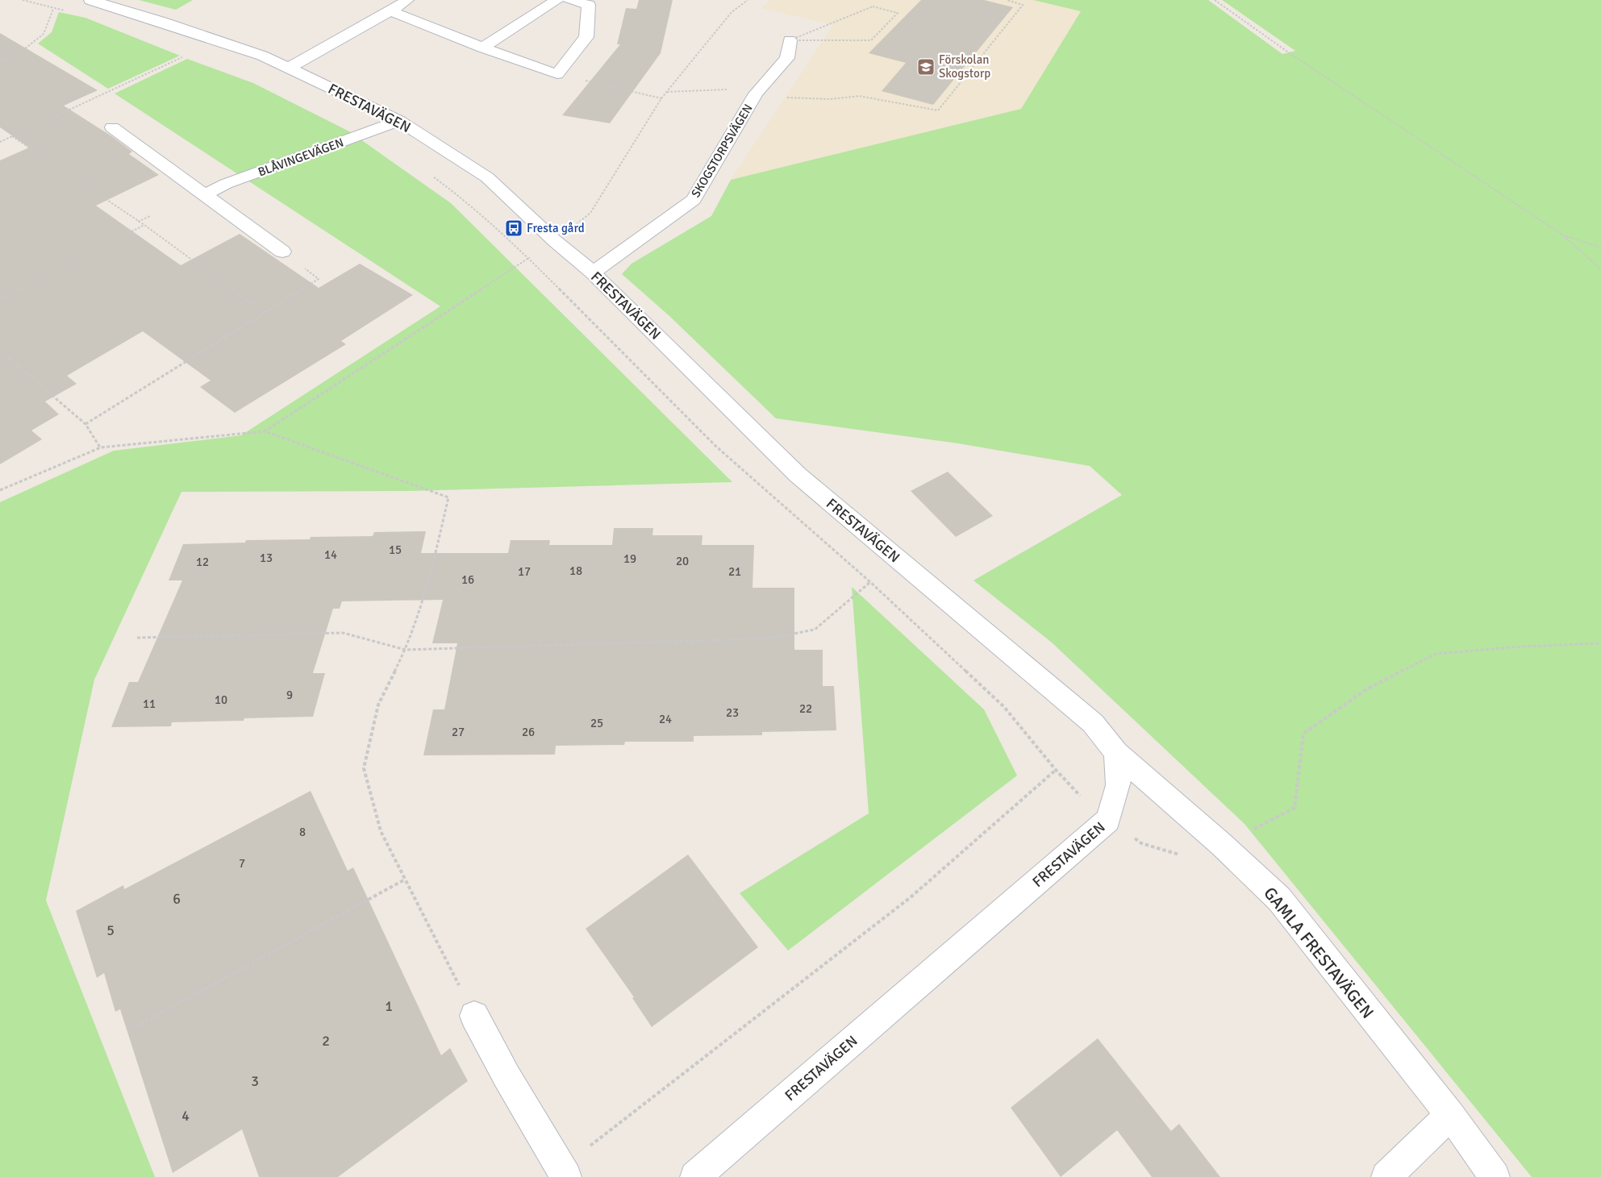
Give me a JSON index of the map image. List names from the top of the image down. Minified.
{"streets":{"street":["FRESTAVÄGEN","SKOGSTORPSVÄGEN","BLÅVINGEVÄGEN","GAMLA FRESTAVÄGEN"]},"crossings":[["FRESTAVÄGEN","SKOGSTORPSVÄGEN"],["FRESTAVÄGEN","BLÅVINGEVÄGEN"],["FRESTAVÄGEN","GAMLA FRESTAVÄGEN"]],"places":{"school or university":["Förskolan Skogstorp"],"bus stop":["Fresta gård"]},"house_numbers":["15","14","13","19","20","12","18","17","21","16","9","10","11","22","23","24","25","27","26","8","7","6","5","1","2","3","4"]}
